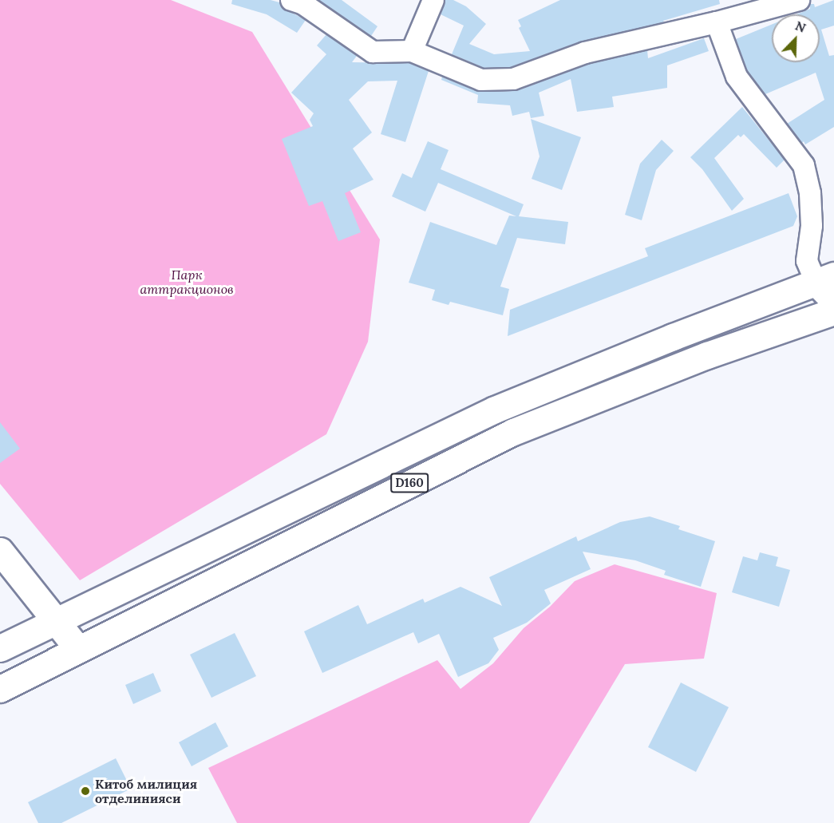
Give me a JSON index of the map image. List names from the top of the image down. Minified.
{"streets":{"main road":["D160"]},"parks":["Парк аттракционов"],"places":["Китоб милиция отделинияси"],"north":"top right"}
